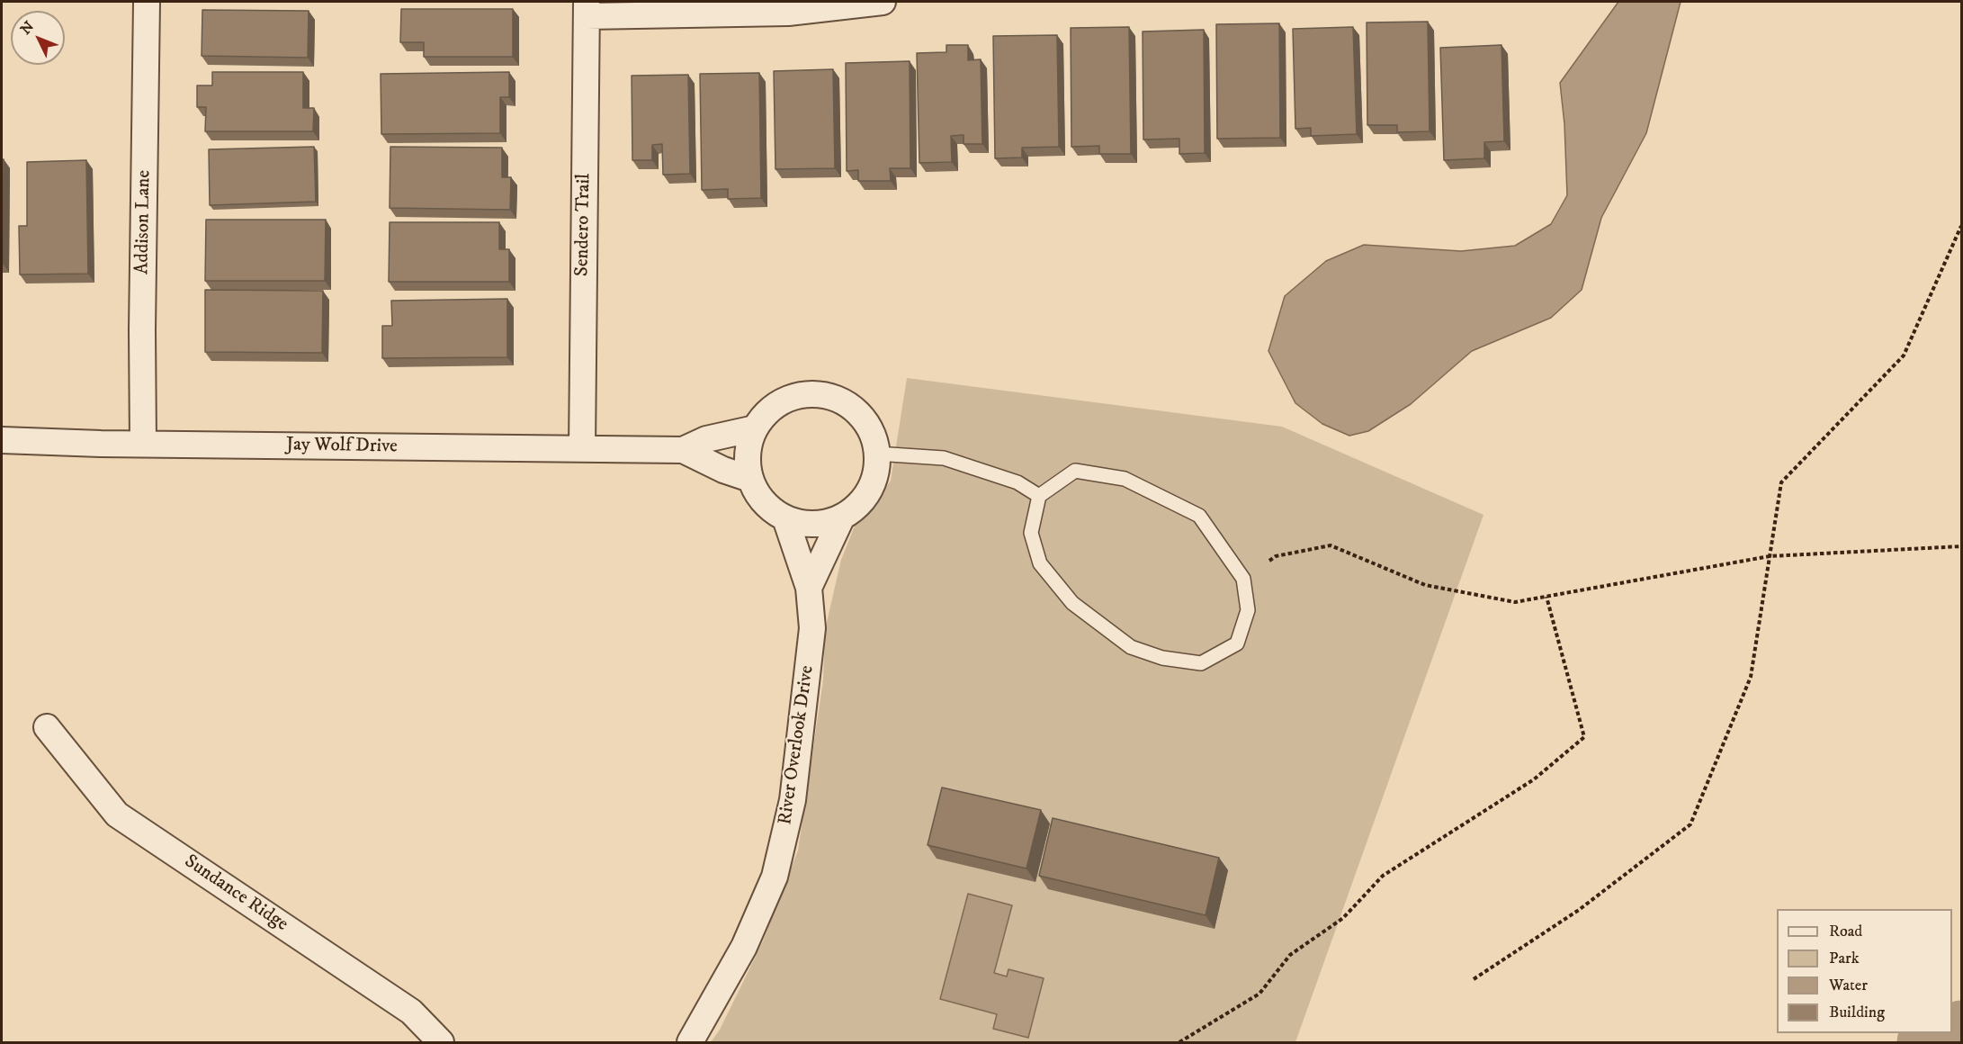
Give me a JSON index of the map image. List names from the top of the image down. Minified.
{"streets":{"street":["Addison Lane","Sendero Trail","Jay Wolf Drive","River Overlook Drive","Sundance Ridge"]},"crossings":[["Addison Lane","Jay Wolf Drive"],["Sendero Trail","Jay Wolf Drive"],["Jay Wolf Drive","River Overlook Drive"]],"legend":["Road","Park","Water","Building"],"north":"top left"}
